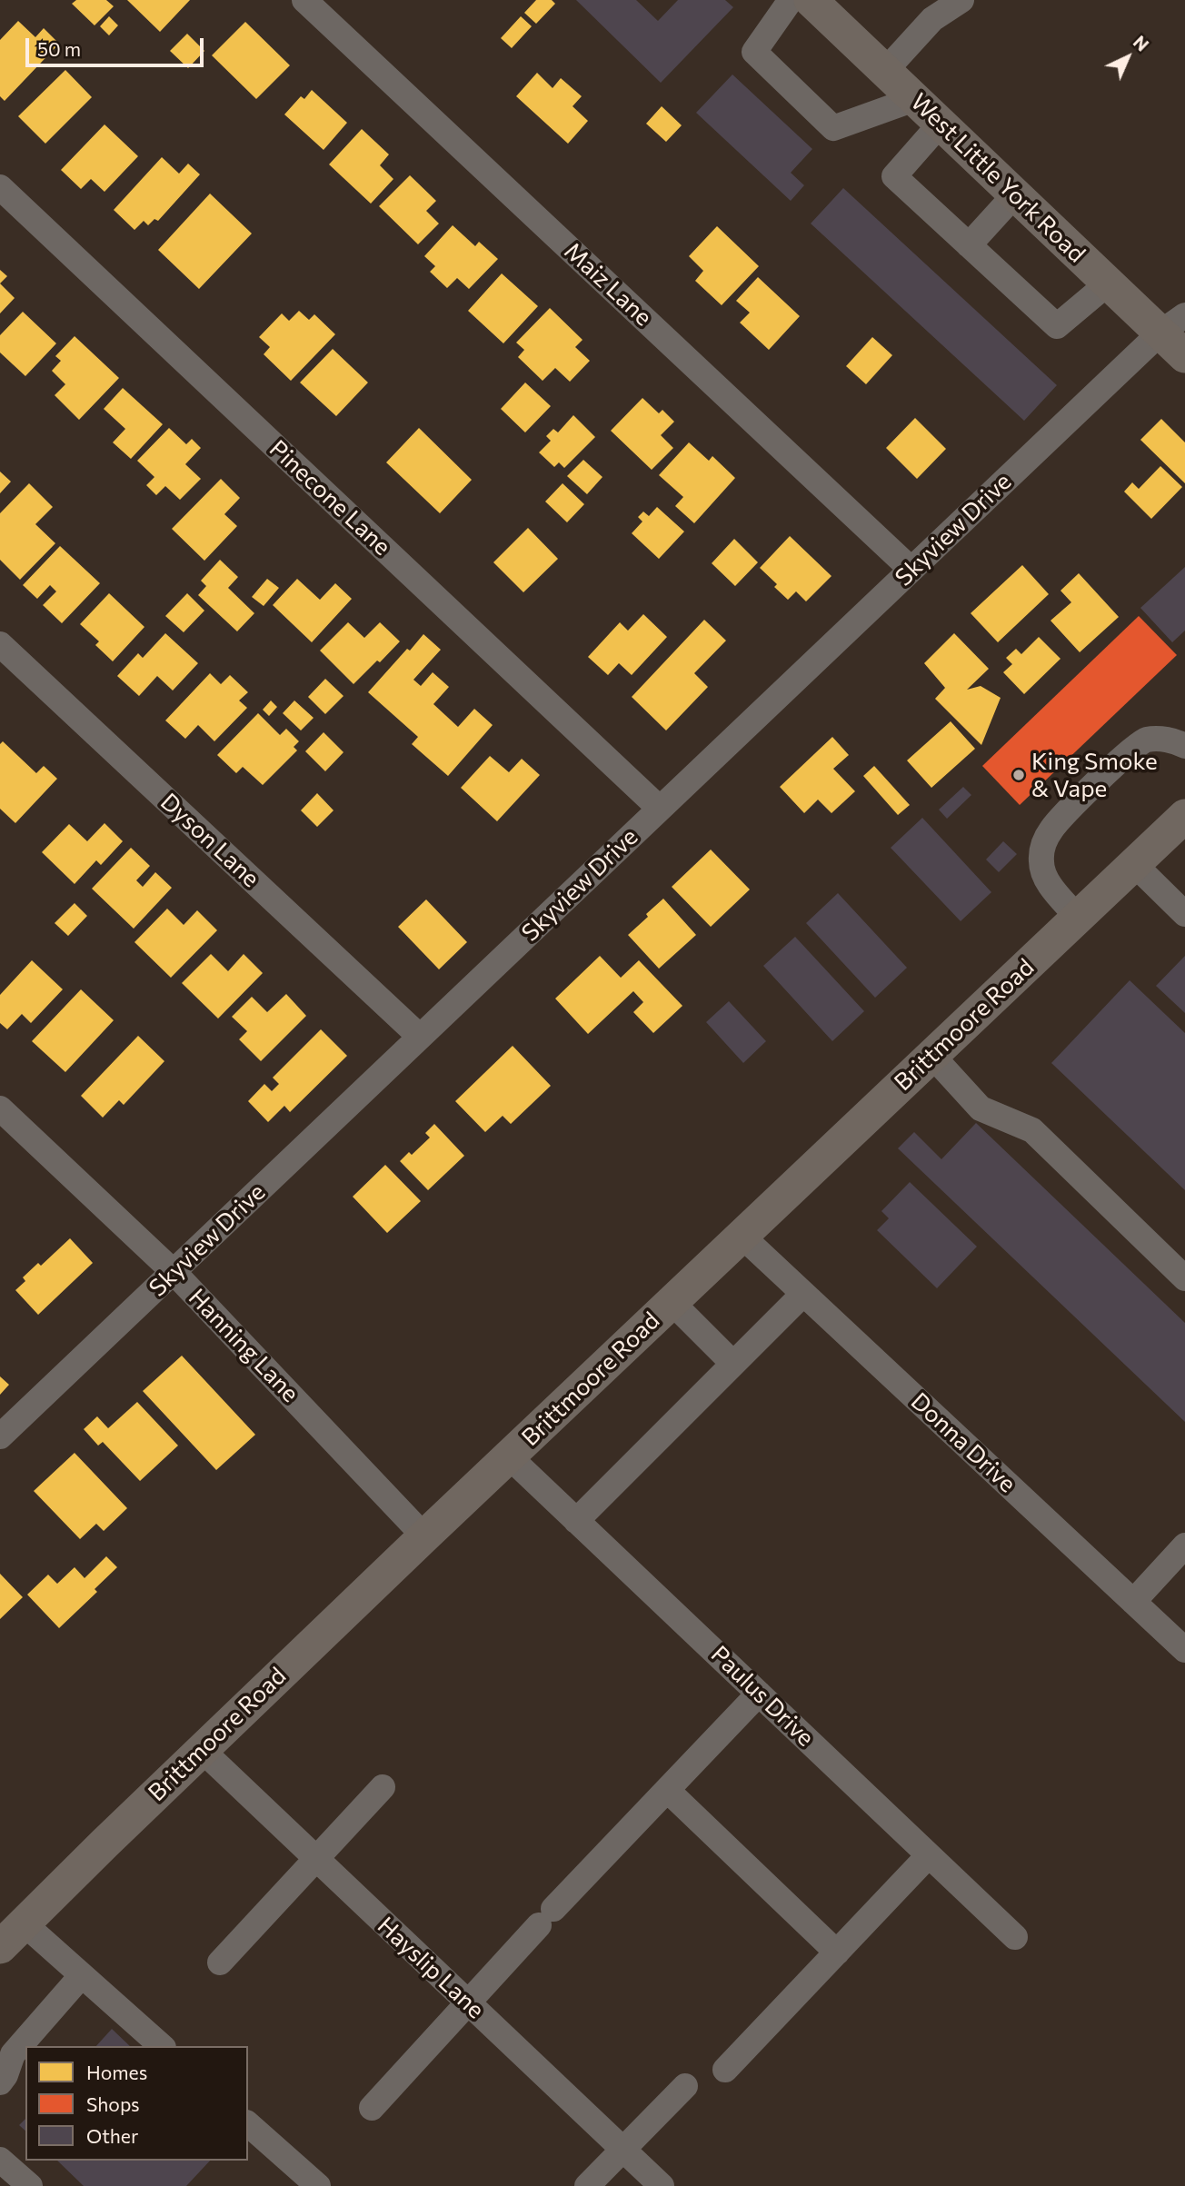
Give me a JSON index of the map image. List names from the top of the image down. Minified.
{"streets":{"main road":["West Little York Road","Brittmoore Road"],"street":["Maiz Lane","Pinecone Lane","Skyview Drive","Dyson Lane","Hanning Lane","Donna Drive","Paulus Drive","Hayslip Lane"]},"crossings":[["West Little York Road","Skyview Drive"],["Maiz Lane","Skyview Drive"],["Pinecone Lane","Skyview Drive"],["Skyview Drive","Dyson Lane"],["Skyview Drive","Hanning Lane"],["Brittmoore Road","Hanning Lane"],["Brittmoore Road","Donna Drive"],["Brittmoore Road","Paulus Drive"],["Brittmoore Road","Hayslip Lane"]],"places":["King Smoke & Vape"],"legend":["Homes","Shops","Other"],"scale_bar":"50 m","north":"top right"}
